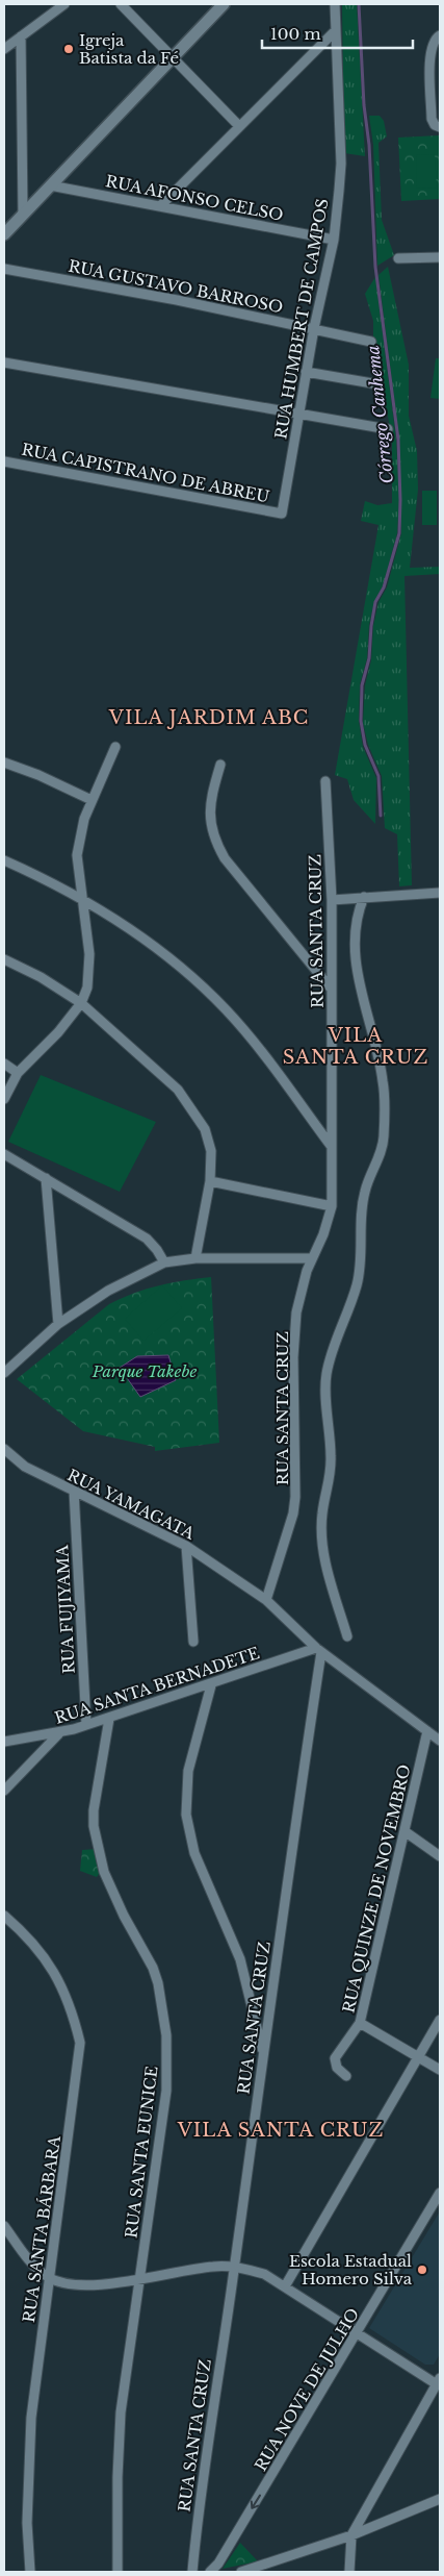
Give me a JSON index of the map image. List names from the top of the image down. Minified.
{"streets":{"street":["RUA AFONSO CELSO","RUA GUSTAVO BARROSO","RUA HUMBERT DE CAMPOS","RUA CAPISTRANO DE ABREU","RUA SANTA CRUZ","RUA YAMAGATA","RUA FUJIYAMA","RUA SANTA BERNADETE","RUA QUINZE DE NOVEMBRO","RUA SANTA EUNICE","RUA SANTA BÁRBARA","RUA NOVE DE JULHO"]},"crossings":[["RUA AFONSO CELSO","RUA HUMBERT DE CAMPOS"],["RUA GUSTAVO BARROSO","RUA HUMBERT DE CAMPOS"],["RUA HUMBERT DE CAMPOS","RUA CAPISTRANO DE ABREU"],["RUA SANTA CRUZ","RUA YAMAGATA"],["RUA SANTA CRUZ","RUA SANTA BERNADETE"],["RUA YAMAGATA","RUA FUJIYAMA"],["RUA YAMAGATA","RUA SANTA BERNADETE"],["RUA YAMAGATA","RUA QUINZE DE NOVEMBRO"],["RUA FUJIYAMA","RUA SANTA BERNADETE"],["RUA SANTA BERNADETE","RUA SANTA EUNICE"]],"one_way":["RUA NOVE DE JULHO"],"districts":["VILA JARDIM ABC","VILA SANTA CRUZ","VILA SANTA CRUZ"],"water":["Córrego Canhema"],"parks":["Parque Takebe"],"places":["Igreja Batista da Fé","Escola Estadual Homero Silva"],"scale_bar":"100 m"}
